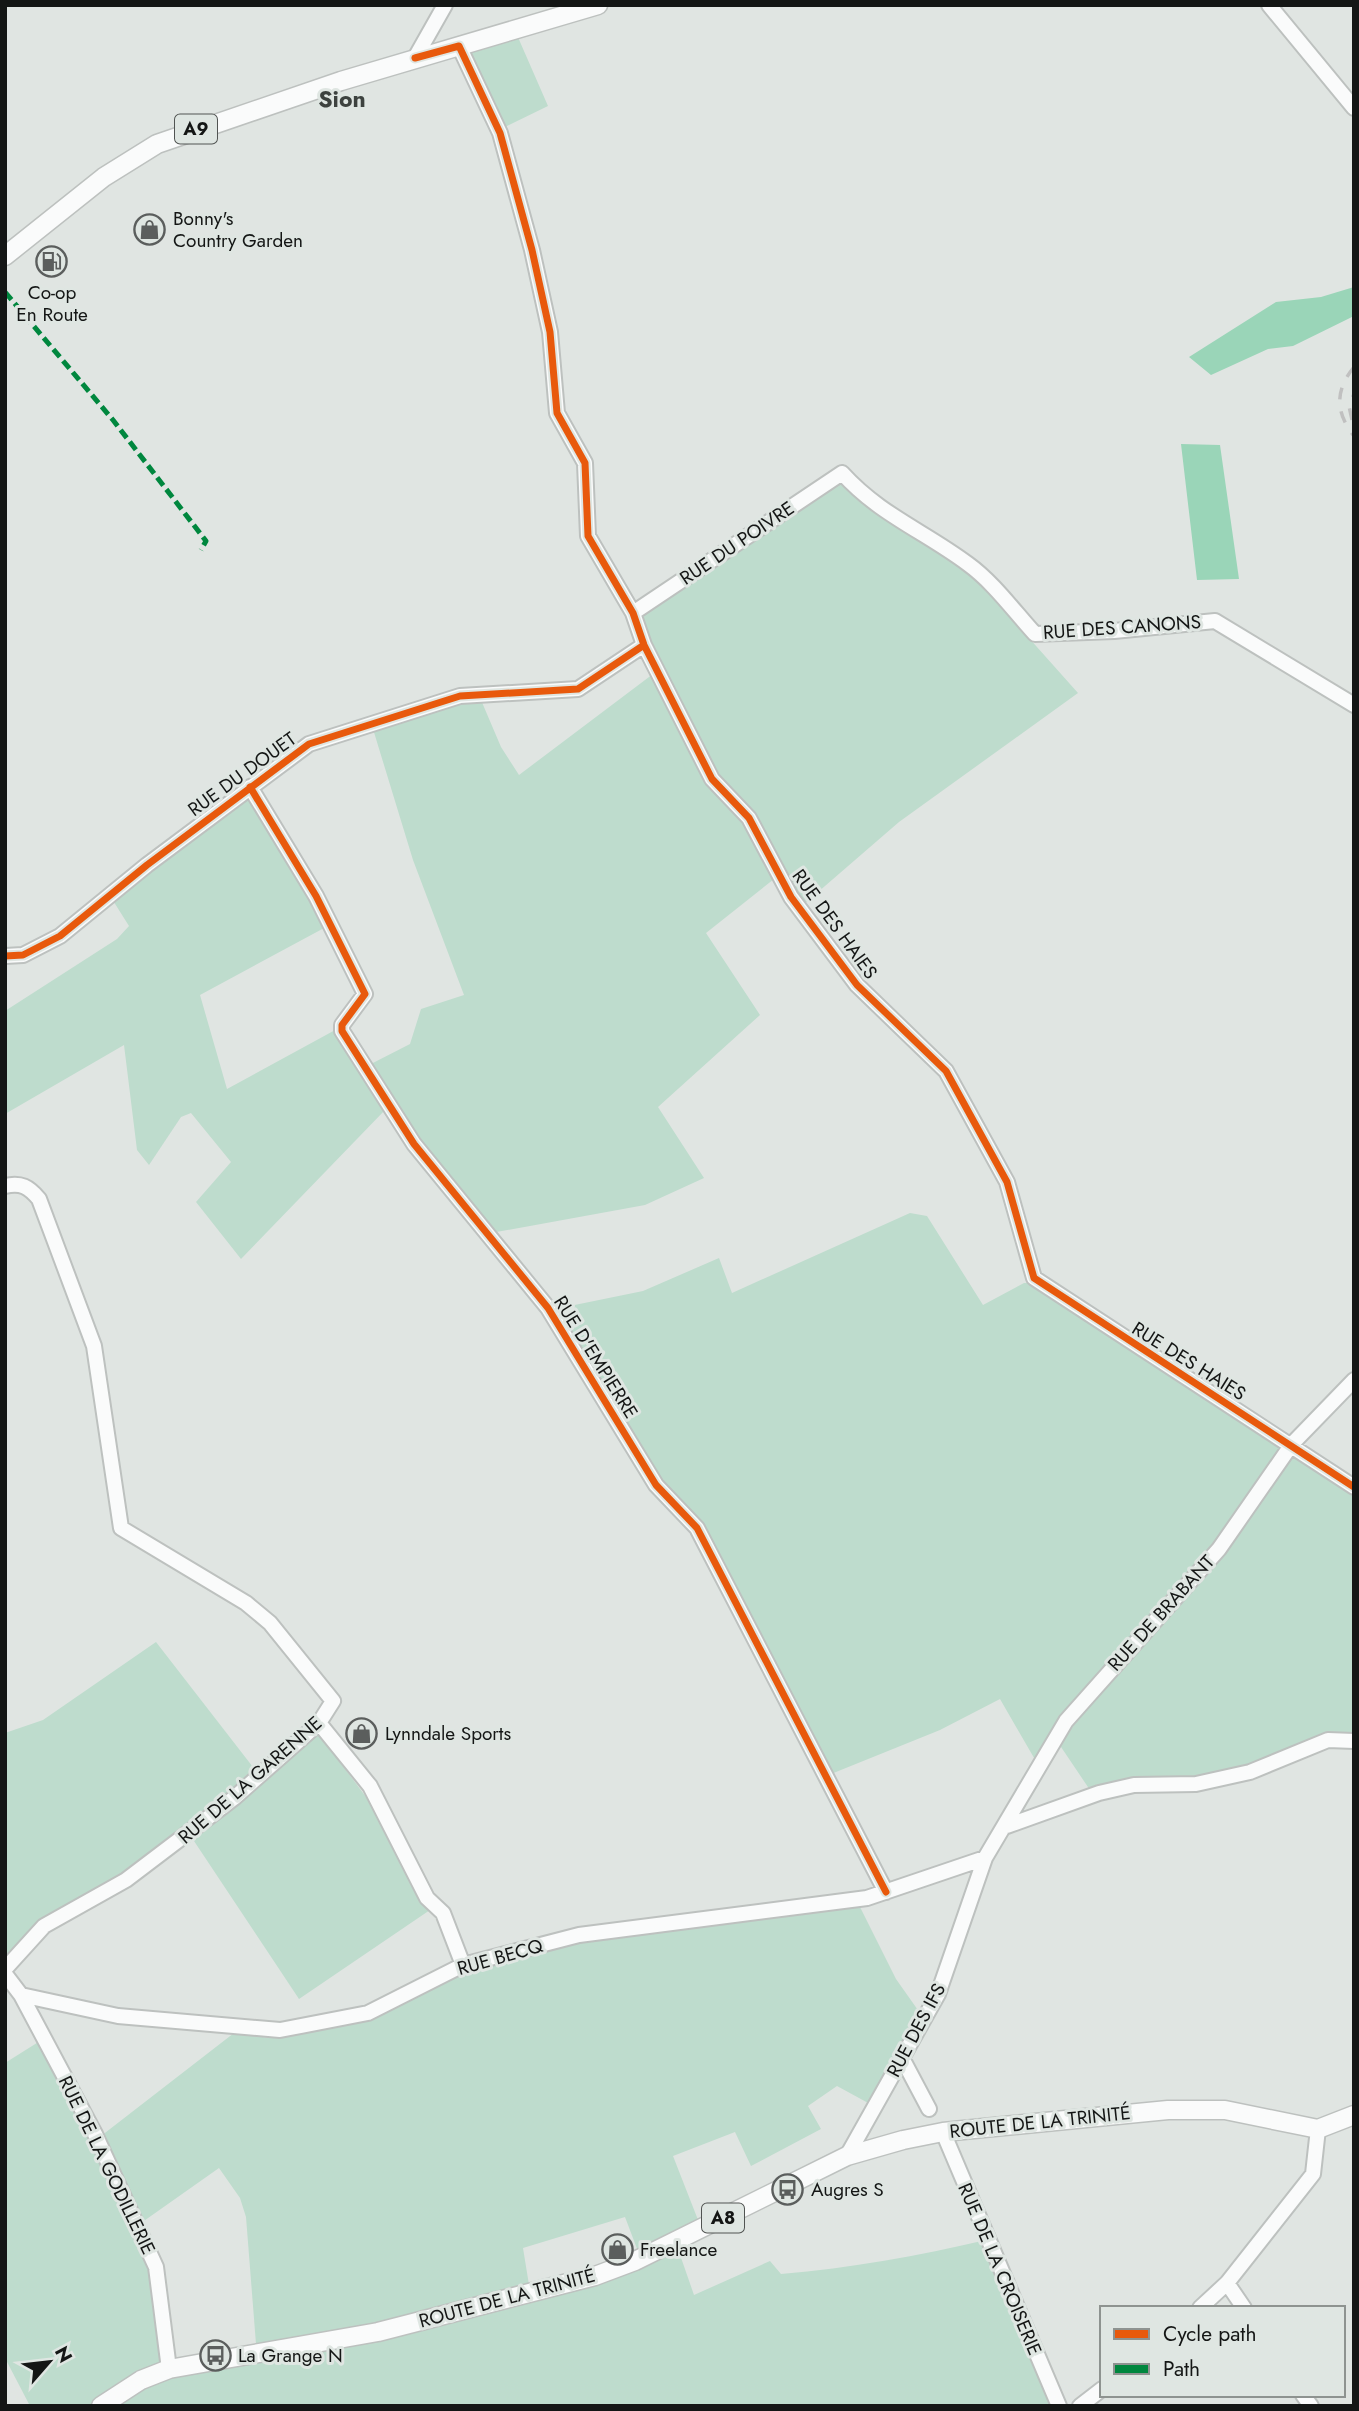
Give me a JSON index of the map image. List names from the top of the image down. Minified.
{"streets":{"main road":["A9","ROUTE DE LA TRINITÉ","A8"],"street":["RUE DU POIVRE","RUE DES CANONS","RUE DU DOUET","RUE DES HAIES","RUE D'EMPIERRE","RUE DE BRABANT","RUE DE LA GARENNE","RUE BECQ","RUE DES IFS","RUE DE LA GODILLERIE","RUE DE LA CROISERIE"]},"crossings":[["A9","RUE DES HAIES"],["RUE DU POIVRE","RUE DES CANONS"],["RUE DU POIVRE","RUE DES HAIES"],["RUE DU DOUET","RUE DES HAIES"],["RUE DU DOUET","RUE D'EMPIERRE"],["RUE DES HAIES","RUE DE BRABANT"],["RUE D'EMPIERRE","RUE BECQ"],["RUE DE BRABANT","RUE BECQ"],["RUE DE BRABANT","RUE DES IFS"],["RUE DE LA GARENNE","RUE DE LA GODILLERIE"],["RUE BECQ","RUE DES IFS"],["RUE BECQ","RUE DE LA GODILLERIE"],["RUE DES IFS","ROUTE DE LA TRINITÉ"],["ROUTE DE LA TRINITÉ","RUE DE LA GODILLERIE"],["ROUTE DE LA TRINITÉ","RUE DE LA CROISERIE"]],"districts":["Sion"],"places":{"shop":["Bonny's Country Garden","Lynndale Sports","Freelance"],"fuel station":["Co-op En Route"],"bus stop":["Augres S","La Grange N"]},"legend":["Cycle path","Path"],"north":"top right"}
